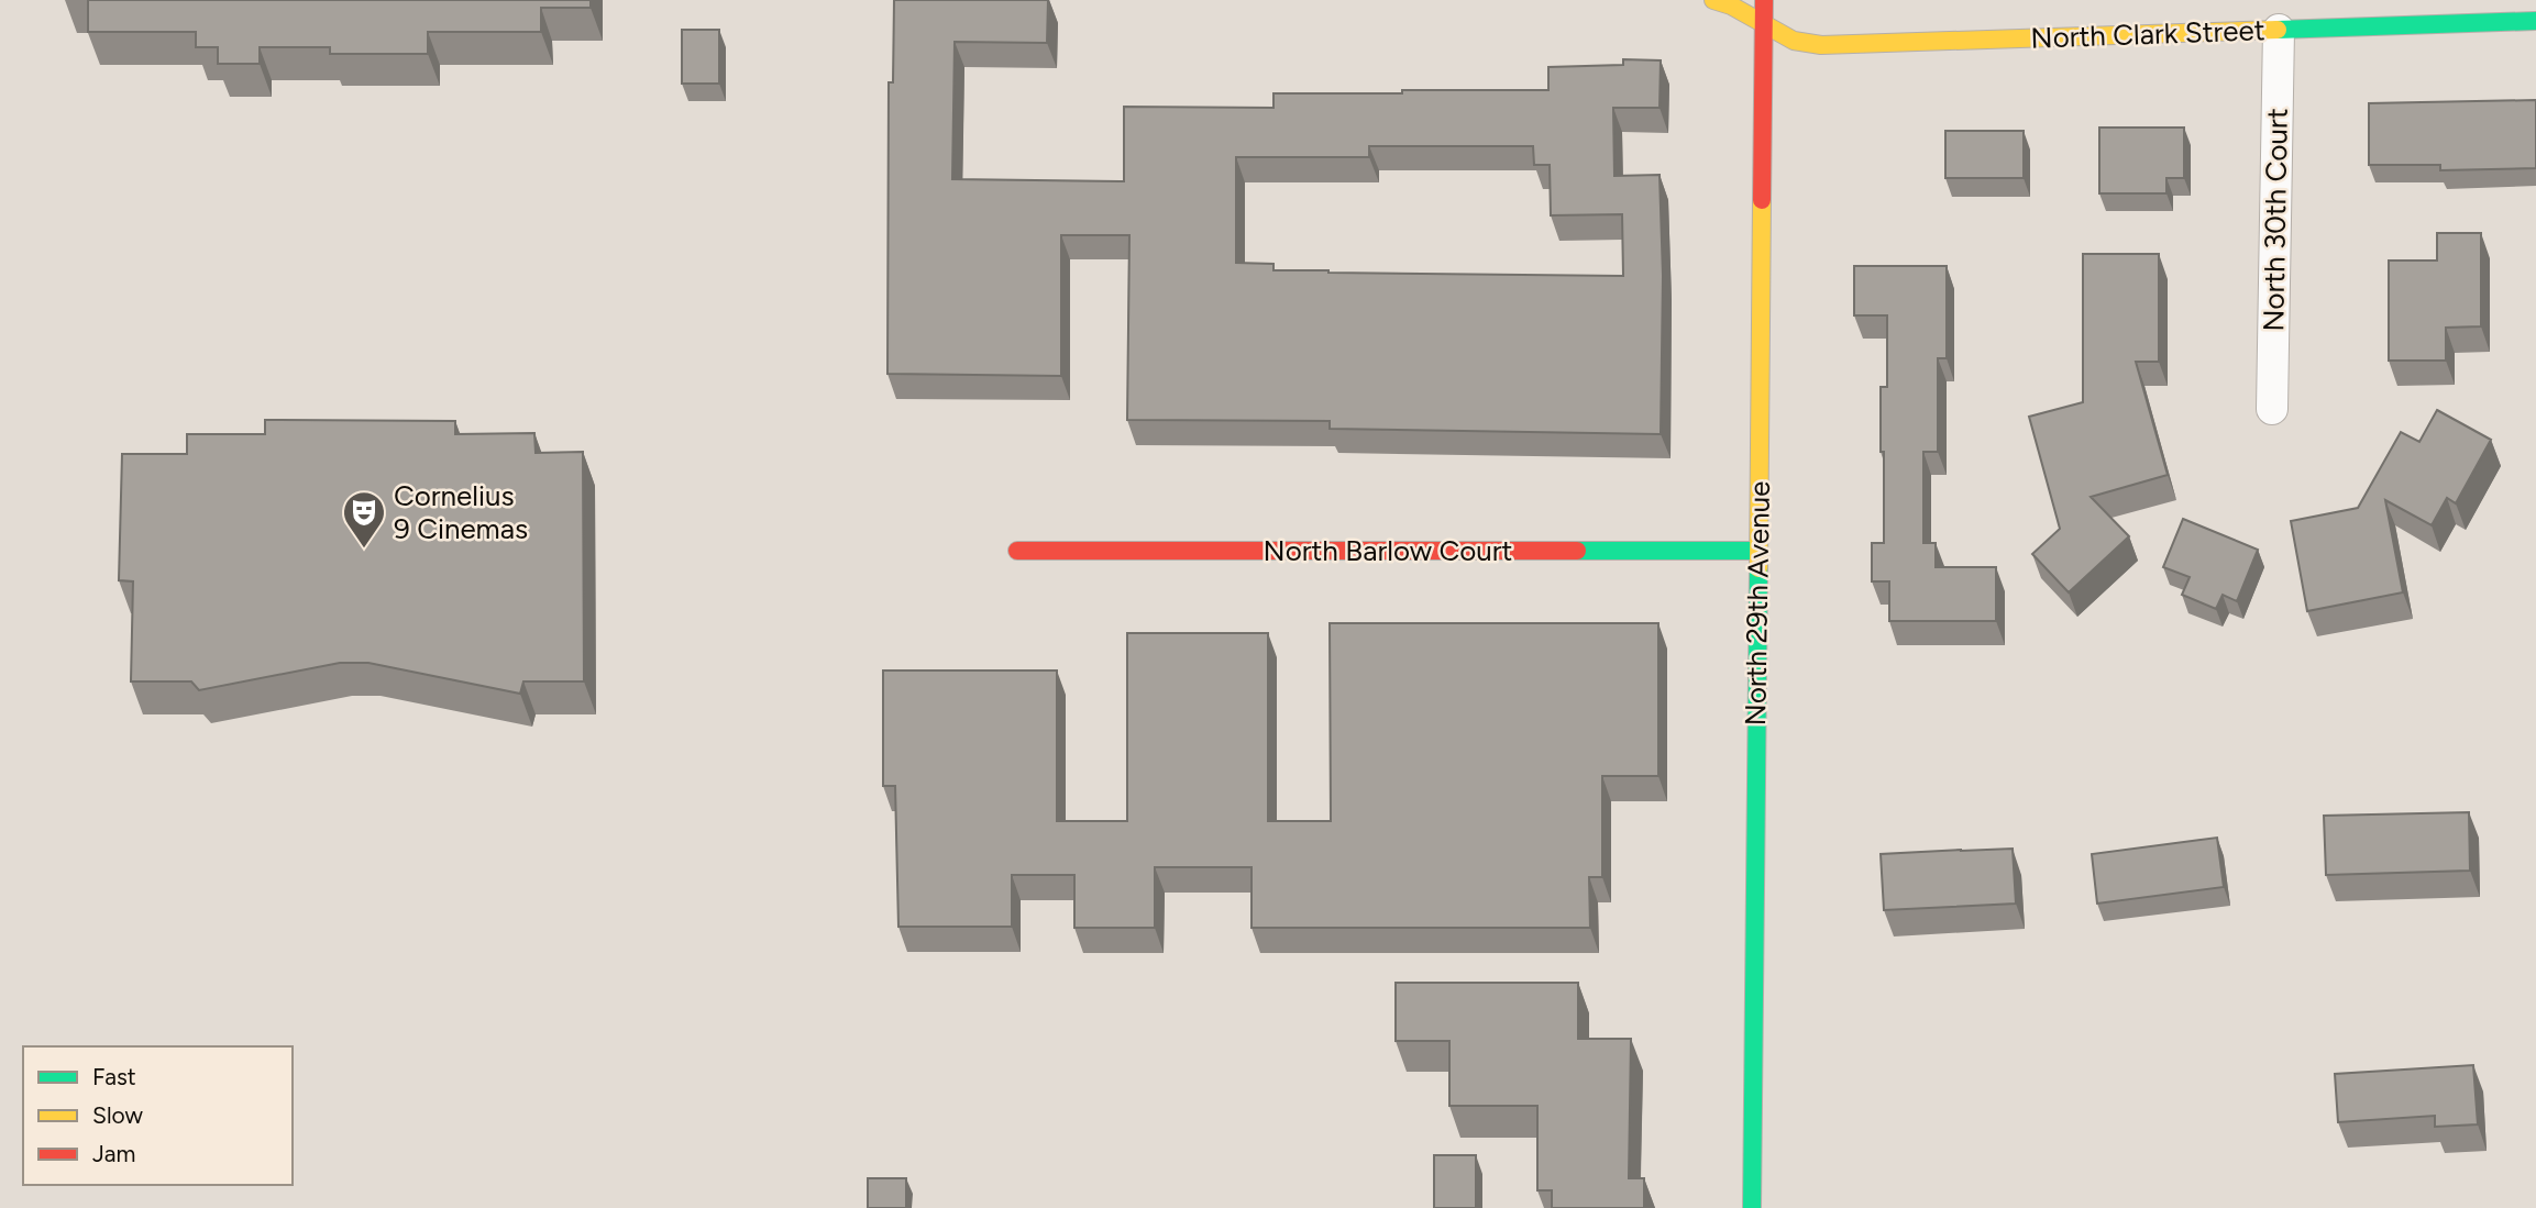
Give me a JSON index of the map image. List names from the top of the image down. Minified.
{"streets":{"street":["North Clark Street","North 30th Court","North Barlow Court","North 29th Avenue"]},"crossings":[["North Clark Street","North 30th Court"],["North Clark Street","North 29th Avenue"],["North Barlow Court","North 29th Avenue"]],"places":{"theatre":["Cornelius 9 Cinemas"]},"legend":["Fast","Slow","Jam"]}
